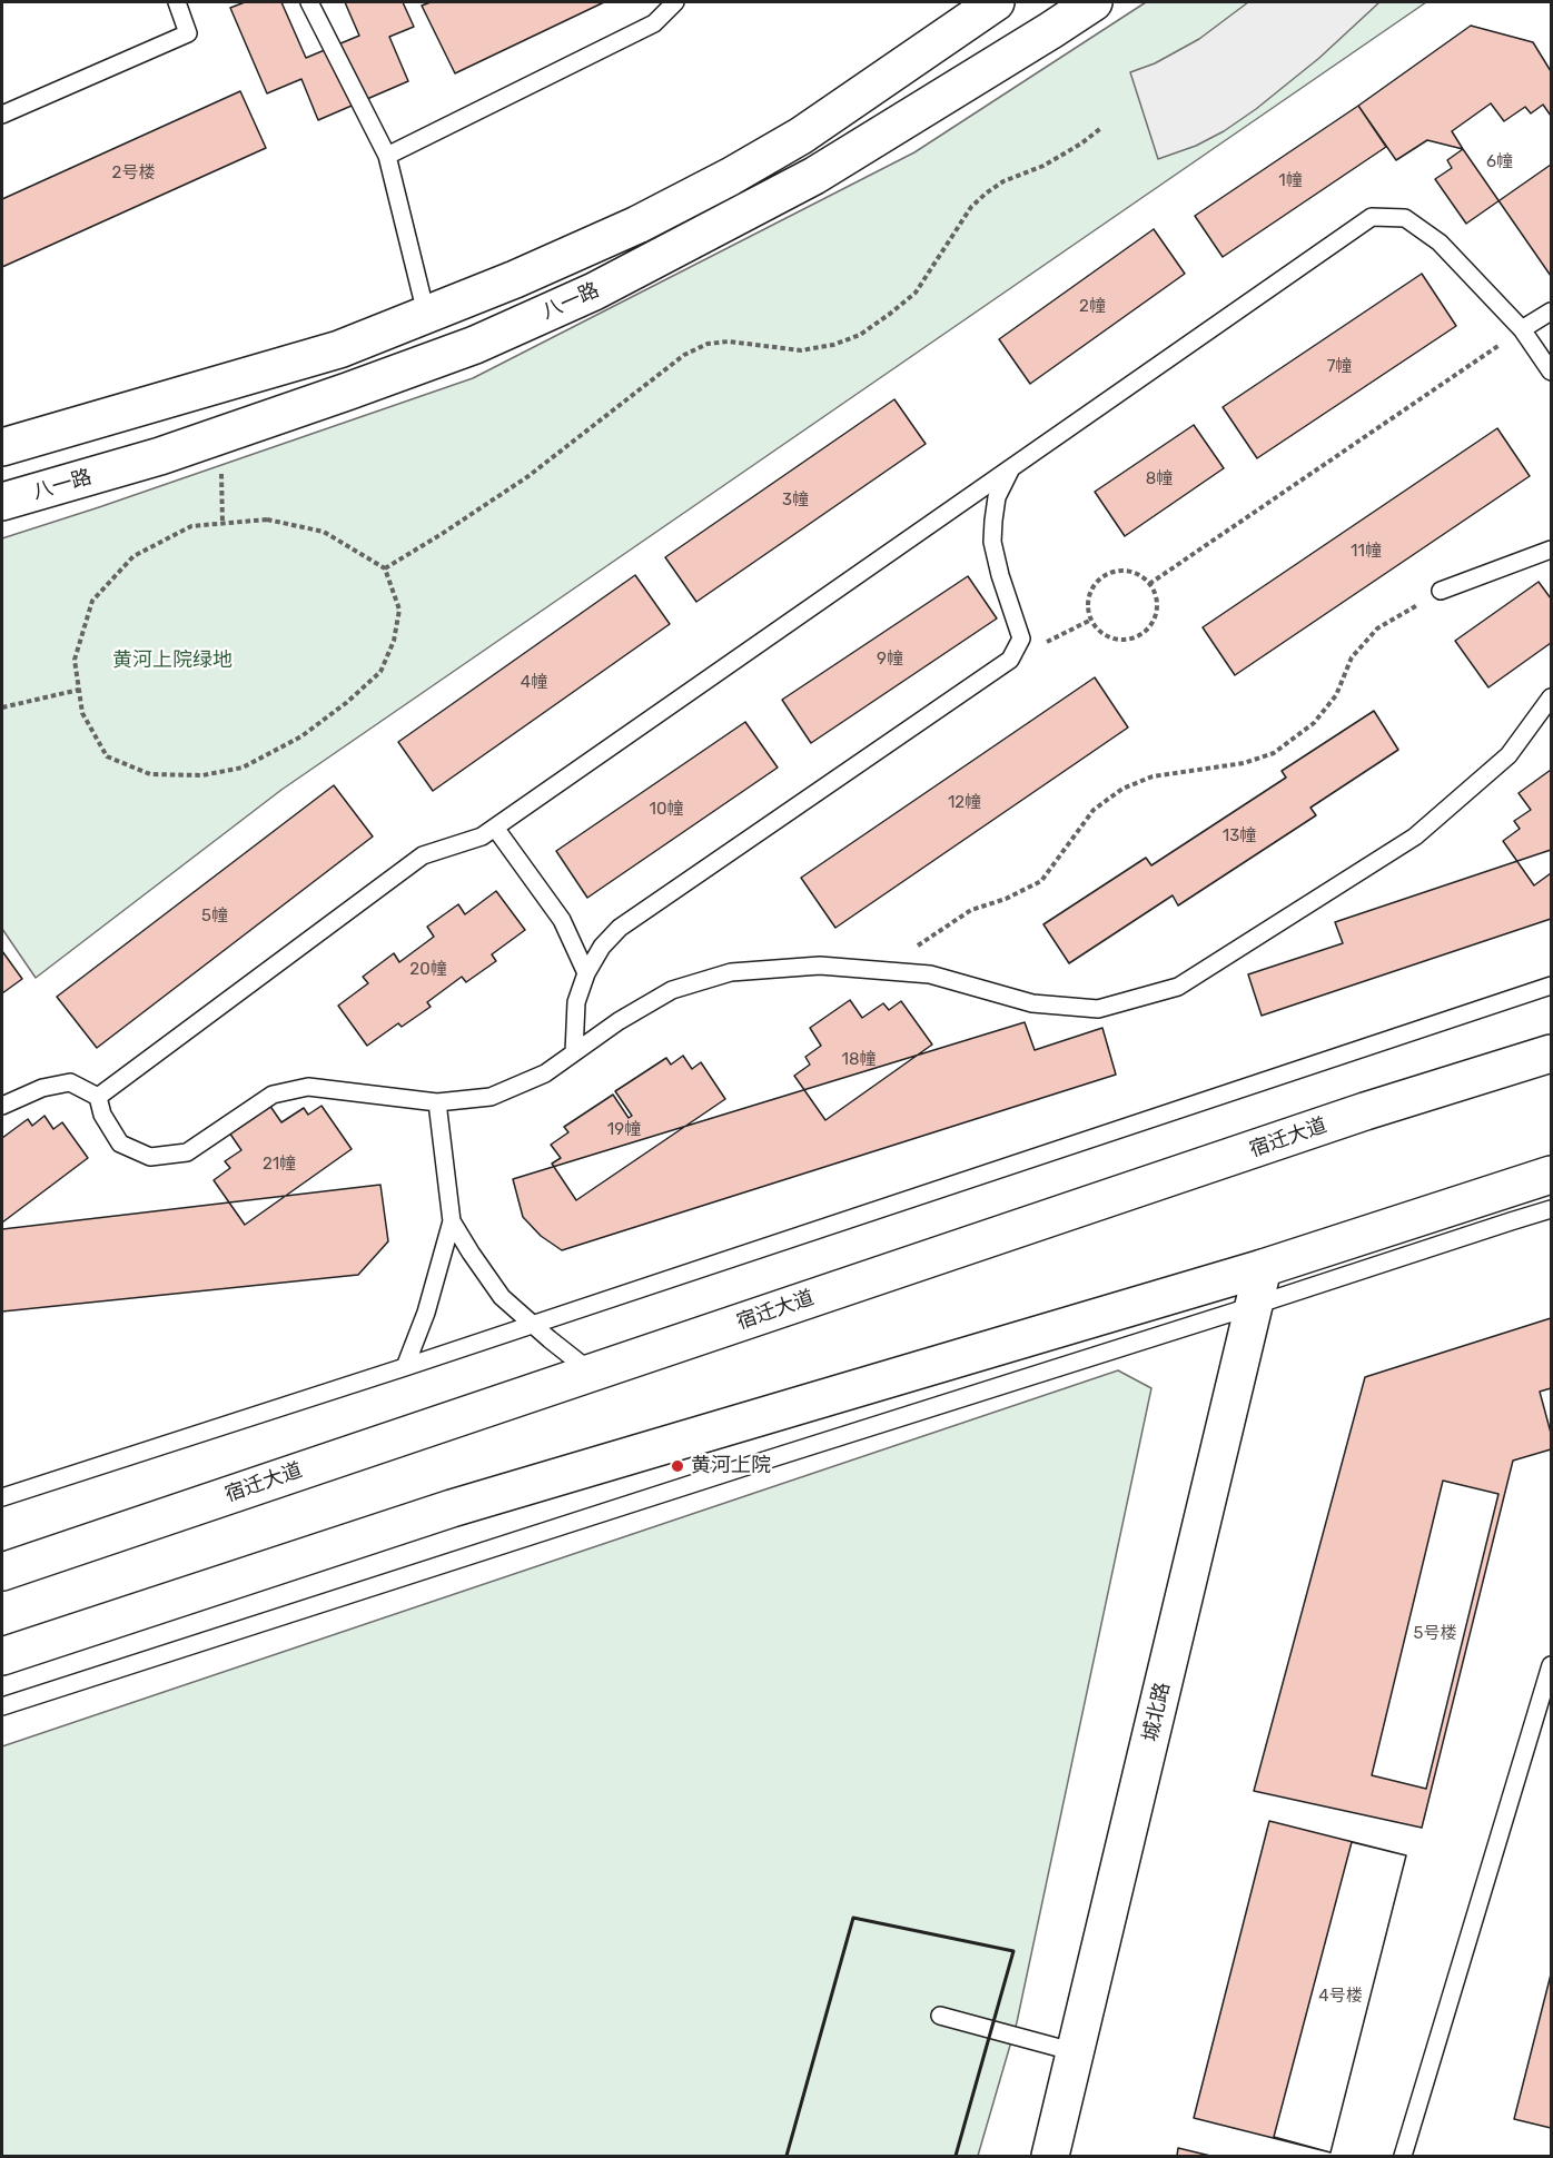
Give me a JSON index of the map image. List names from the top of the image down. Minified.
{"streets":{"main road":["八一路","宿迁大道","城北路"]},"parks":["黄河上院绿地"],"places":["黄河上院"],"house_numbers":["6幢","2号楼","1幢","2幢","7幢","8幢","3幢","11幢","9幢","4幢","12幢","10幢","13幢","5幢","20幢","18幢","19幢","21幢","5号楼","4号楼"]}
